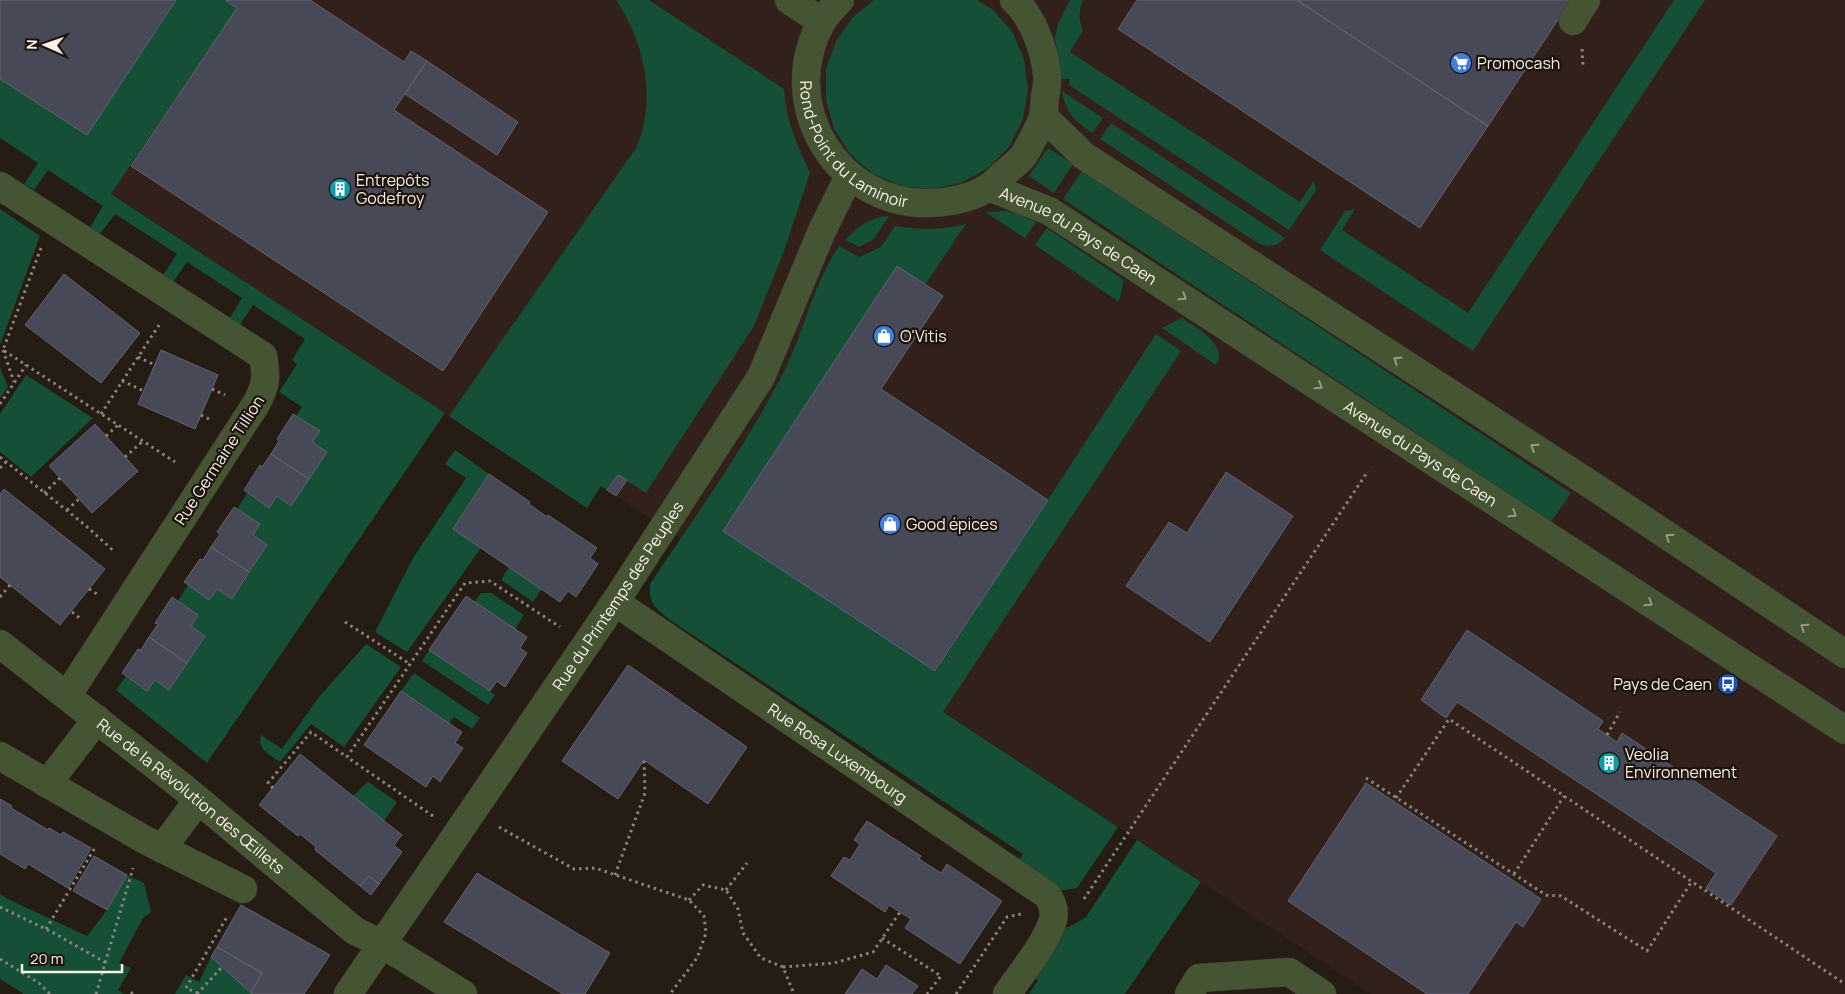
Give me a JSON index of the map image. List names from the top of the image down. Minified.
{"streets":{"street":["Rond-Point du Laminoir","Avenue du Pays de Caen","Rue Germaine Tillion","Rue du Printemps des Peuples","Rue Rosa Luxembourg","Rue de la Révolution des Œillets"]},"crossings":[["Rond-Point du Laminoir","Avenue du Pays de Caen"],["Rond-Point du Laminoir","Rue du Printemps des Peuples"],["Rue Germaine Tillion","Rue de la Révolution des Œillets"],["Rue du Printemps des Peuples","Rue Rosa Luxembourg"],["Rue du Printemps des Peuples","Rue de la Révolution des Œillets"]],"places":{"supermarket":["Promocash"],"building":["Entrepôts Godefroy","Veolia Environnement"],"shop":["O'Vitis","Good épices"],"bus stop":["Pays de Caen"]},"scale_bar":"20 m","north":"left"}
